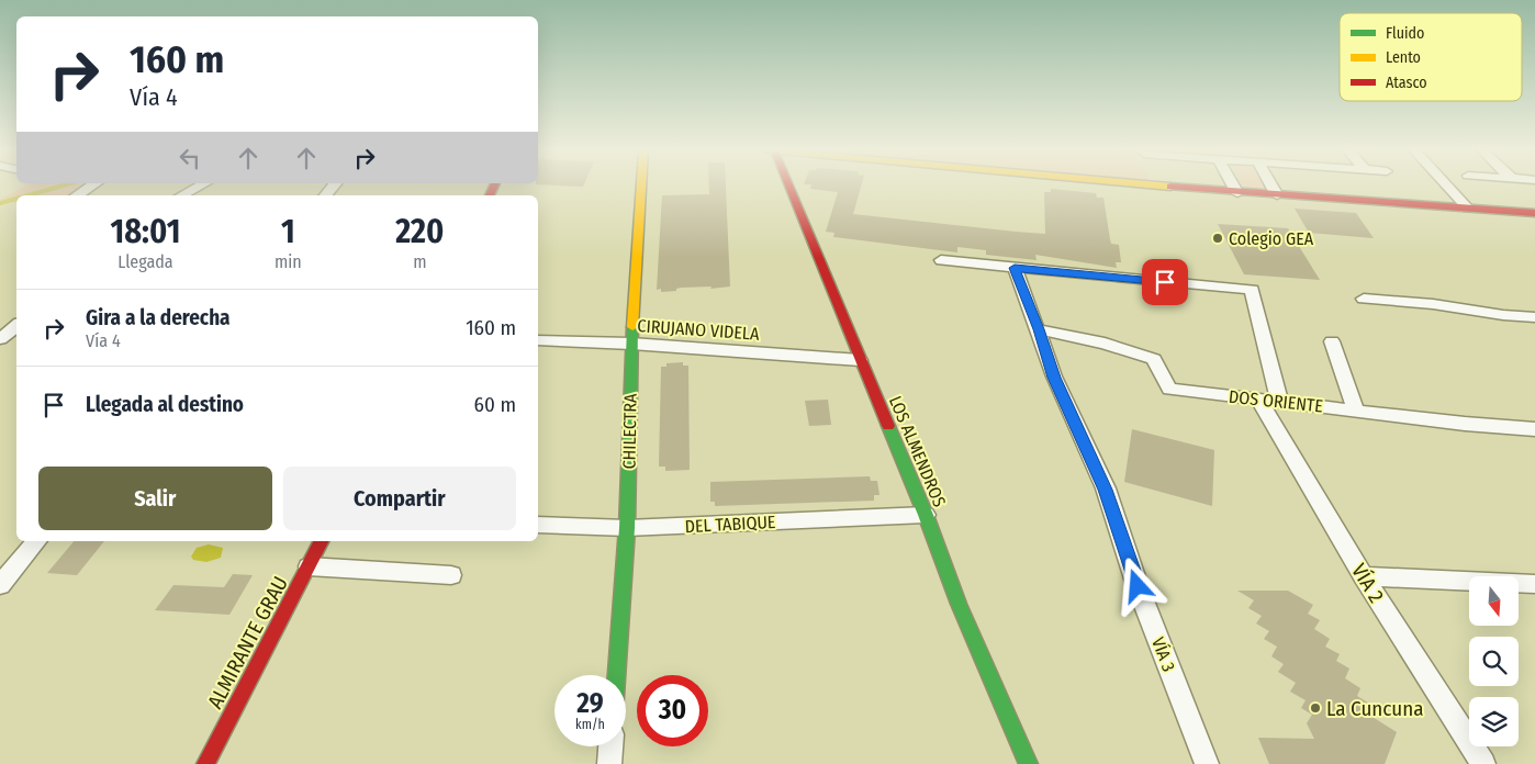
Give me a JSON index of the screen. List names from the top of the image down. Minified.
{"streets":{"street":["CIRUJANO VIDELA","DOS ORIENTE","CHILECTRA","LOS ALMENDROS","DEL TABIQUE","VÍA 2","ALMIRANTE GRAU","VÍA 3"]},"crossings":[["CIRUJANO VIDELA","CHILECTRA"],["CIRUJANO VIDELA","LOS ALMENDROS"],["DOS ORIENTE","VÍA 2"],["DOS ORIENTE","VÍA 3"],["CHILECTRA","DEL TABIQUE"],["LOS ALMENDROS","DEL TABIQUE"]],"places":["Colegio GEA","La Cuncuna"],"legend":["Fluido","Lento","Atasco"],"north":"bottom","page":{"turn":["160 m","Vía 4"],"eta":["18:01","Llegada","1","min","220","m"],"list":[{"name":"Gira a la derecha","note":"Vía 4","value":"160 m"},{"name":"Llegada al destino","value":"60 m"}],"buttons":["Salir","Compartir"],"speed":"29 km/h","limit":"30"}}
